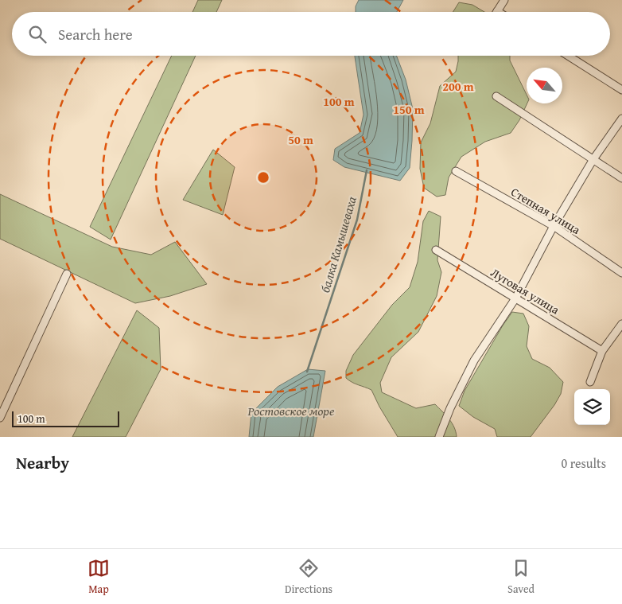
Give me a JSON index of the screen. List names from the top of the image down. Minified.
{"streets":{"street":["Степная улица","Луговая улица"]},"water":["балка Камышеваха","Ростовское море"],"scale_bar":"100 m","north":"top left","page":{"search":"Search here","scale":"100 m","heading":["Nearby","0 results"],"nav":["Map","Directions","Saved"]},"rings":["200 m","100 m","150 m","50 m"]}
